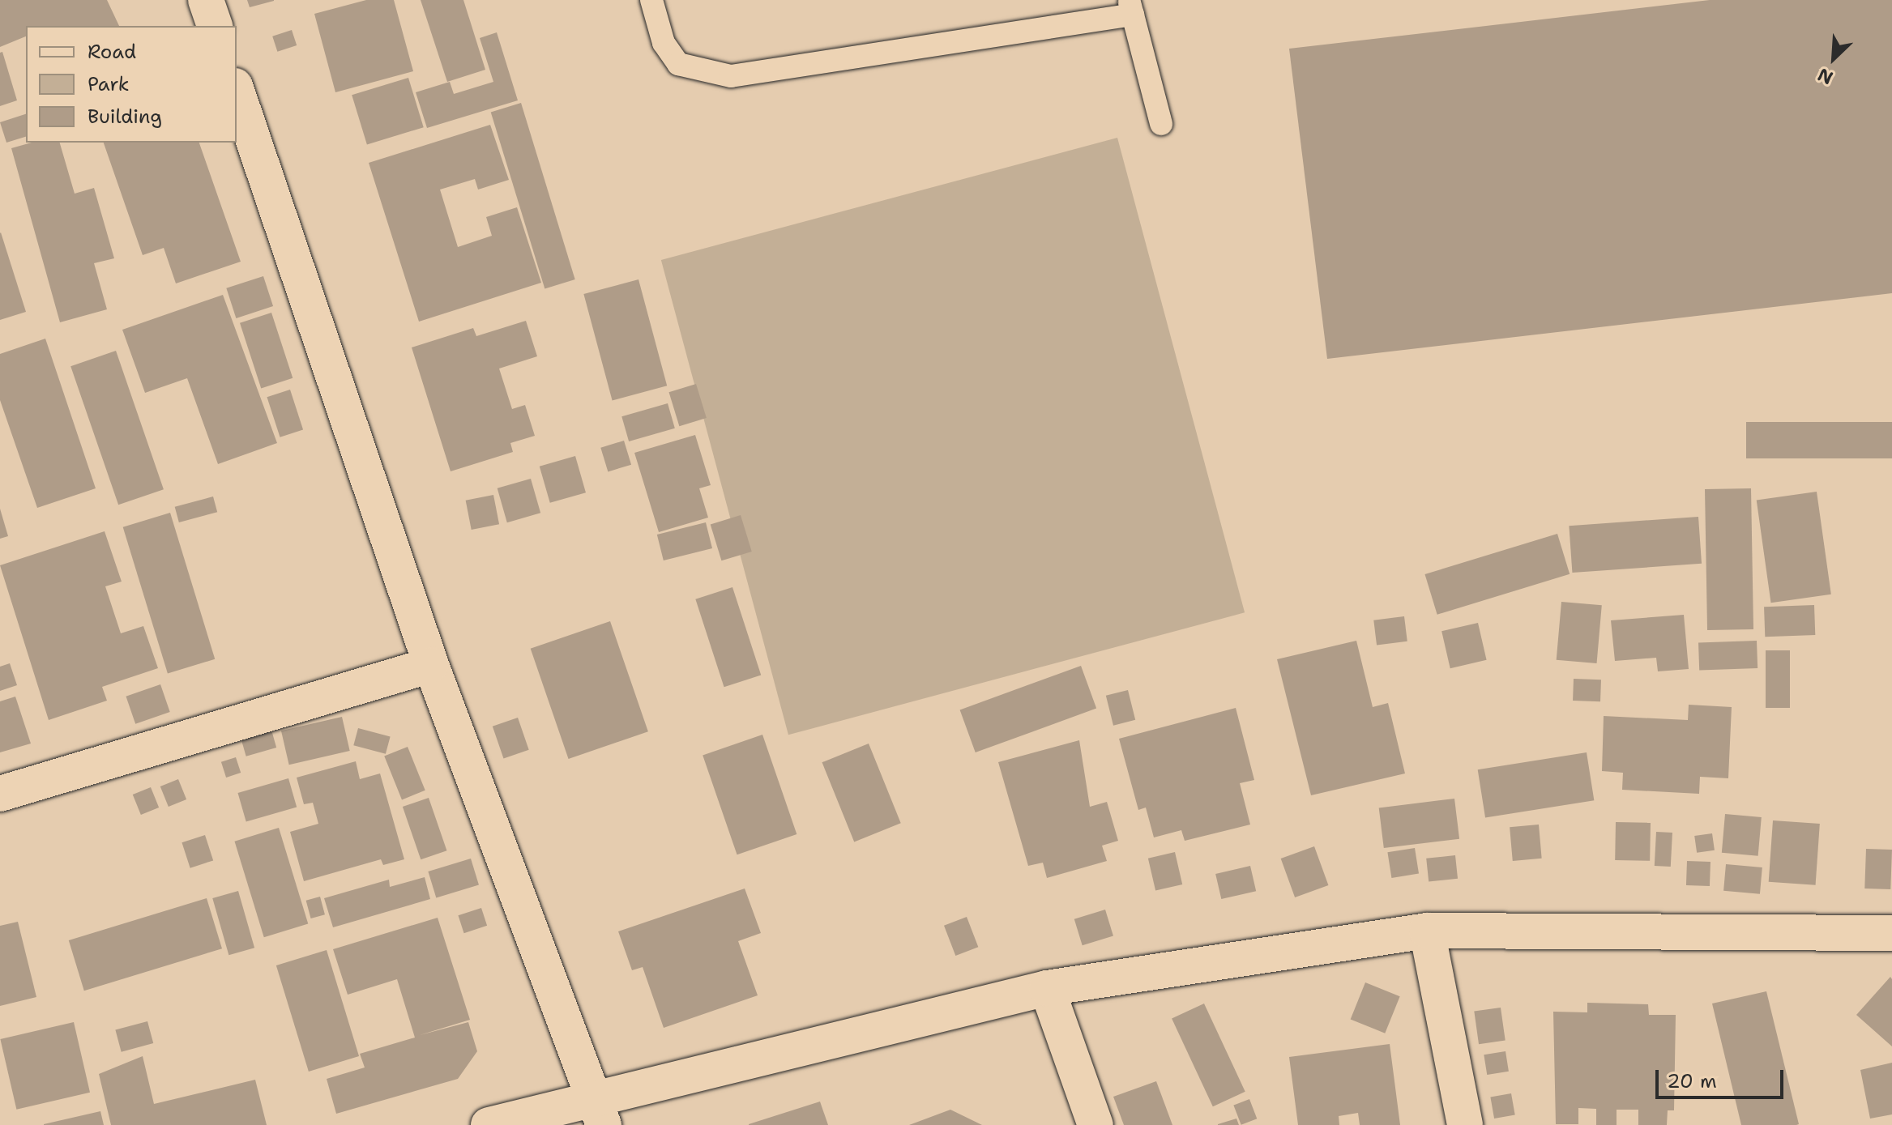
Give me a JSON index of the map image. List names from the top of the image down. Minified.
{"legend":["Road","Park","Building"],"scale_bar":"20 m","north":"bottom left"}
